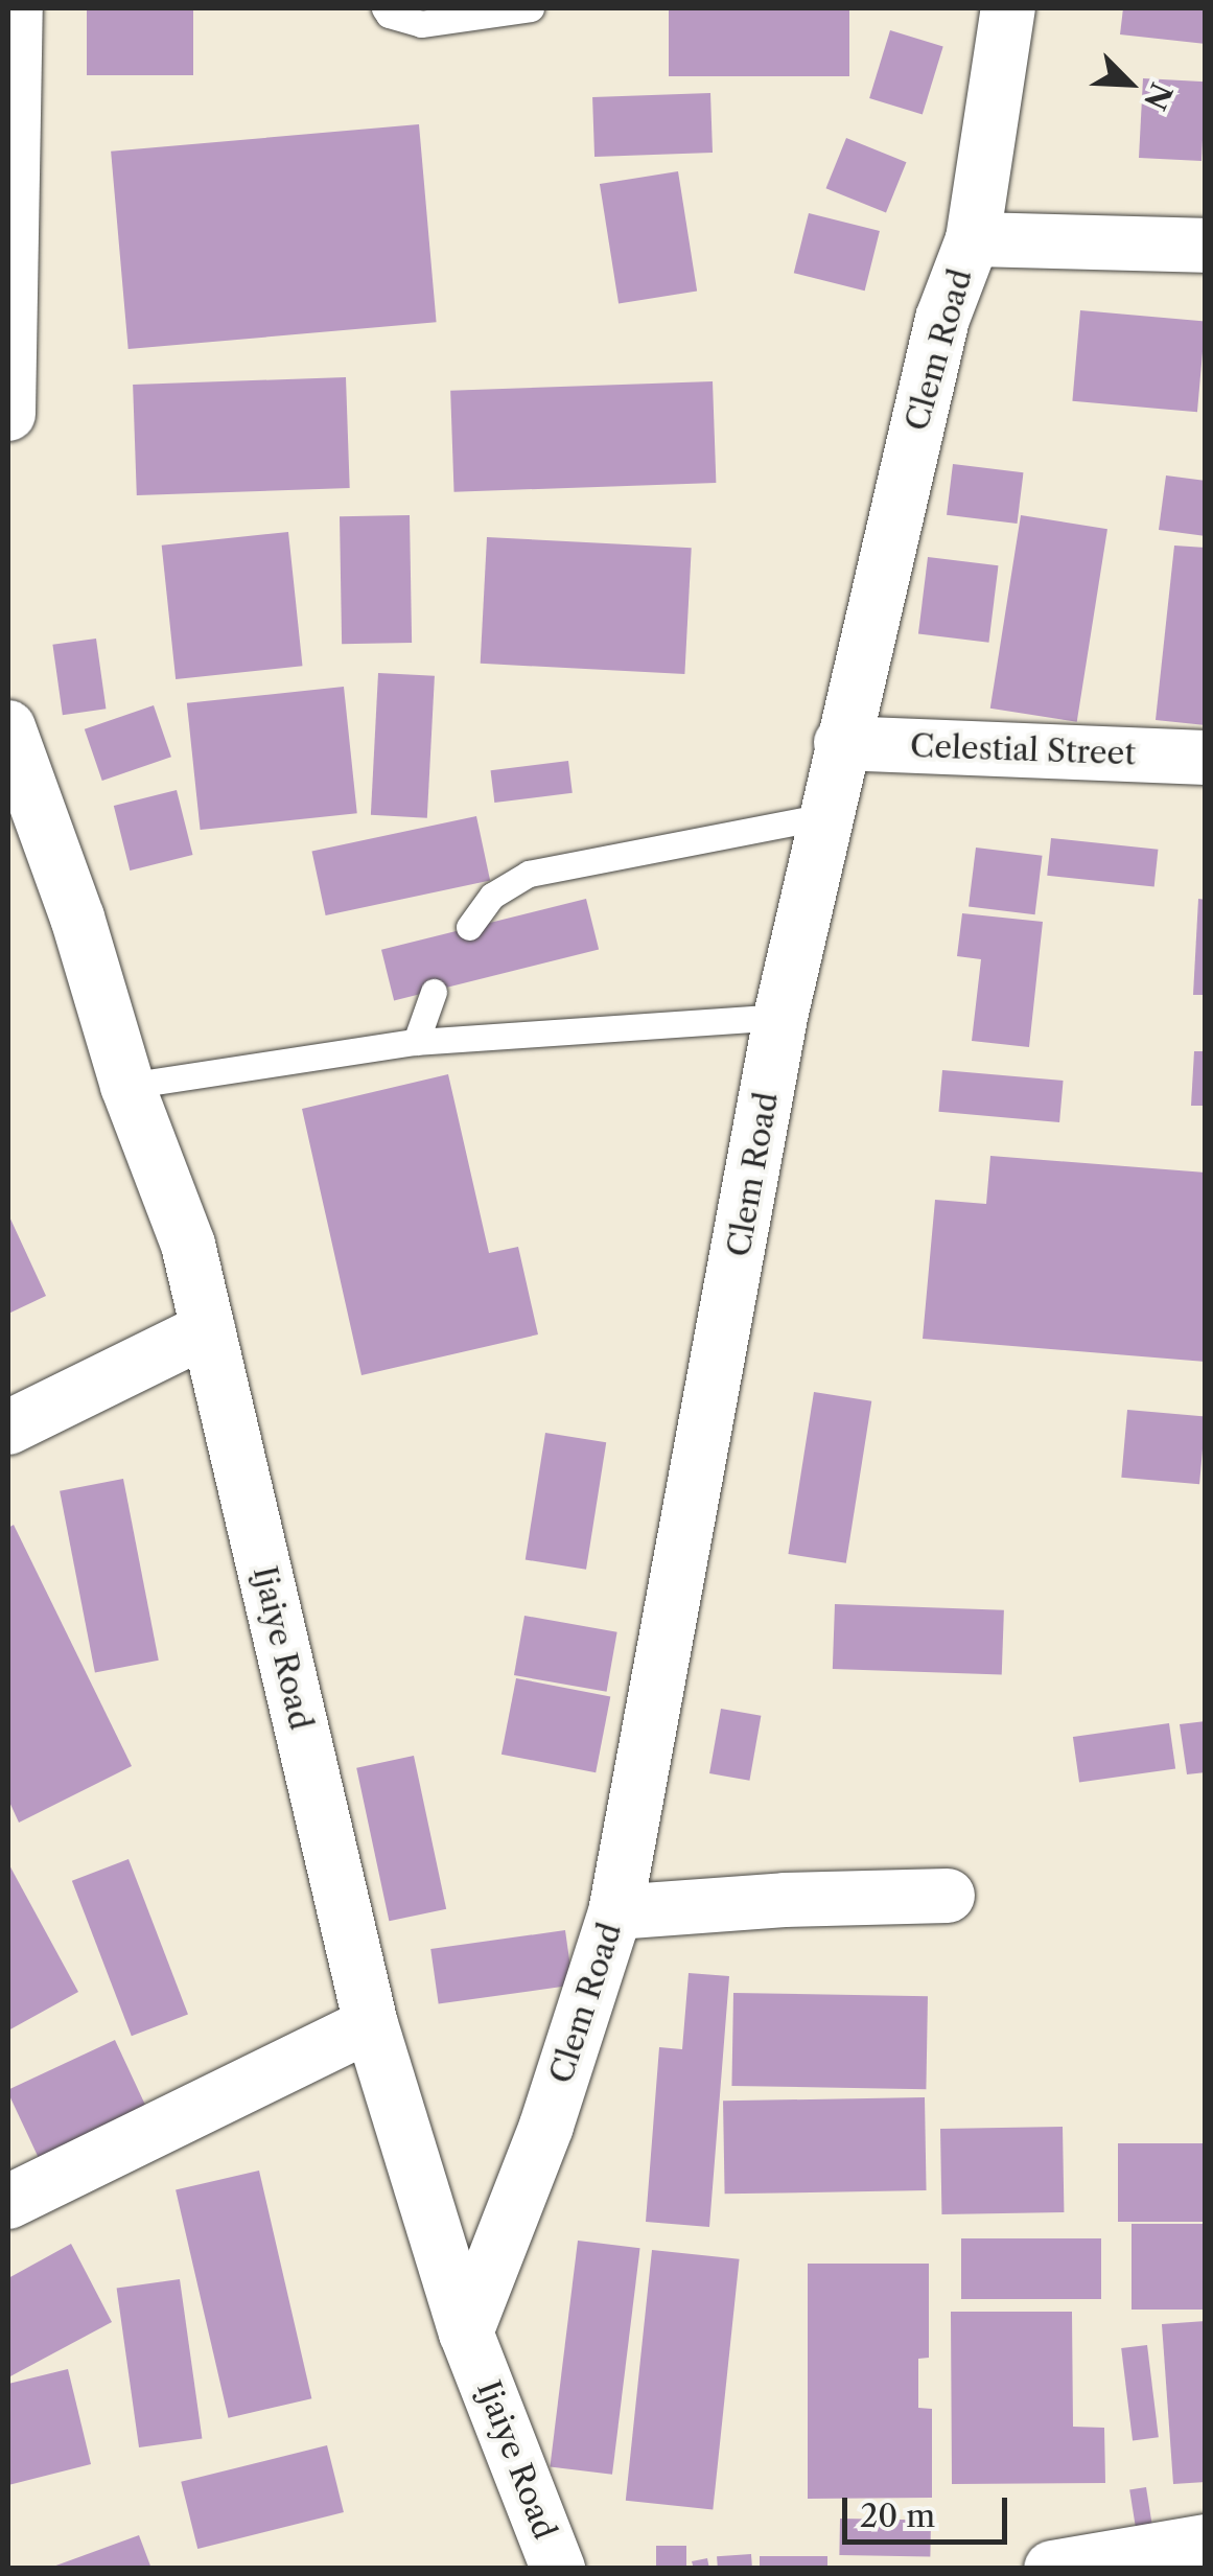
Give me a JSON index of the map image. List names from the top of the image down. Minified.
{"streets":{"street":["Clem Road","Celestial Street","Ijaiye Road"]},"crossings":[["Clem Road","Celestial Street"],["Clem Road","Ijaiye Road"]],"scale_bar":"20 m","north":"bottom right"}
